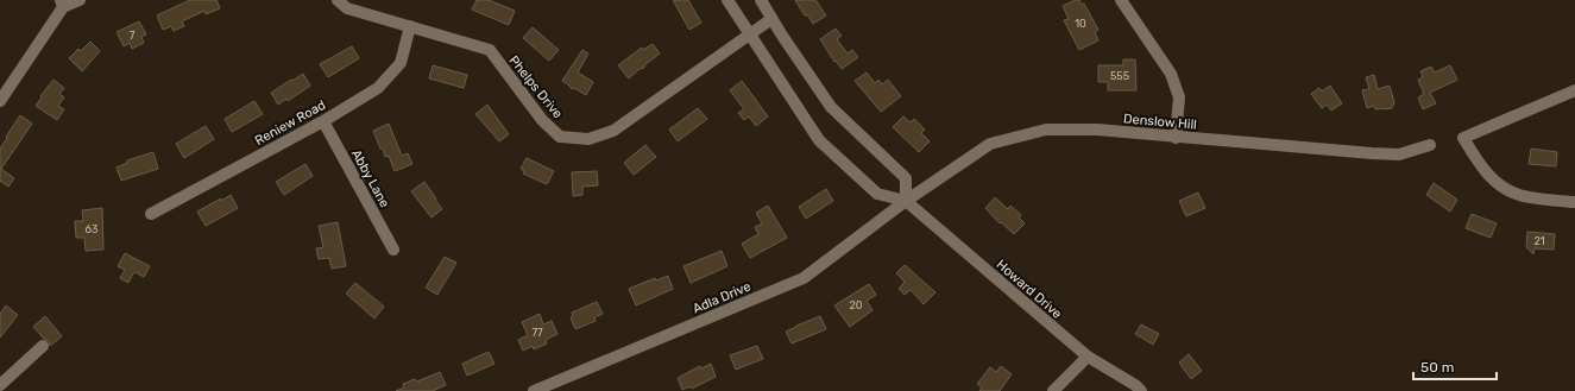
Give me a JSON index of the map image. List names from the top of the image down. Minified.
{"streets":{"street":["Phelps Drive","Denslow Hill","Reniew Road","Abby Lane","Howard Drive","Adla Drive"]},"crossings":[["Phelps Drive","Reniew Road"],["Phelps Drive","Howard Drive"],["Denslow Hill","Howard Drive"],["Denslow Hill","Adla Drive"],["Reniew Road","Abby Lane"],["Howard Drive","Adla Drive"]],"house_numbers":["10","7","555","63","21","20","77"],"scale_bar":"50 m"}
